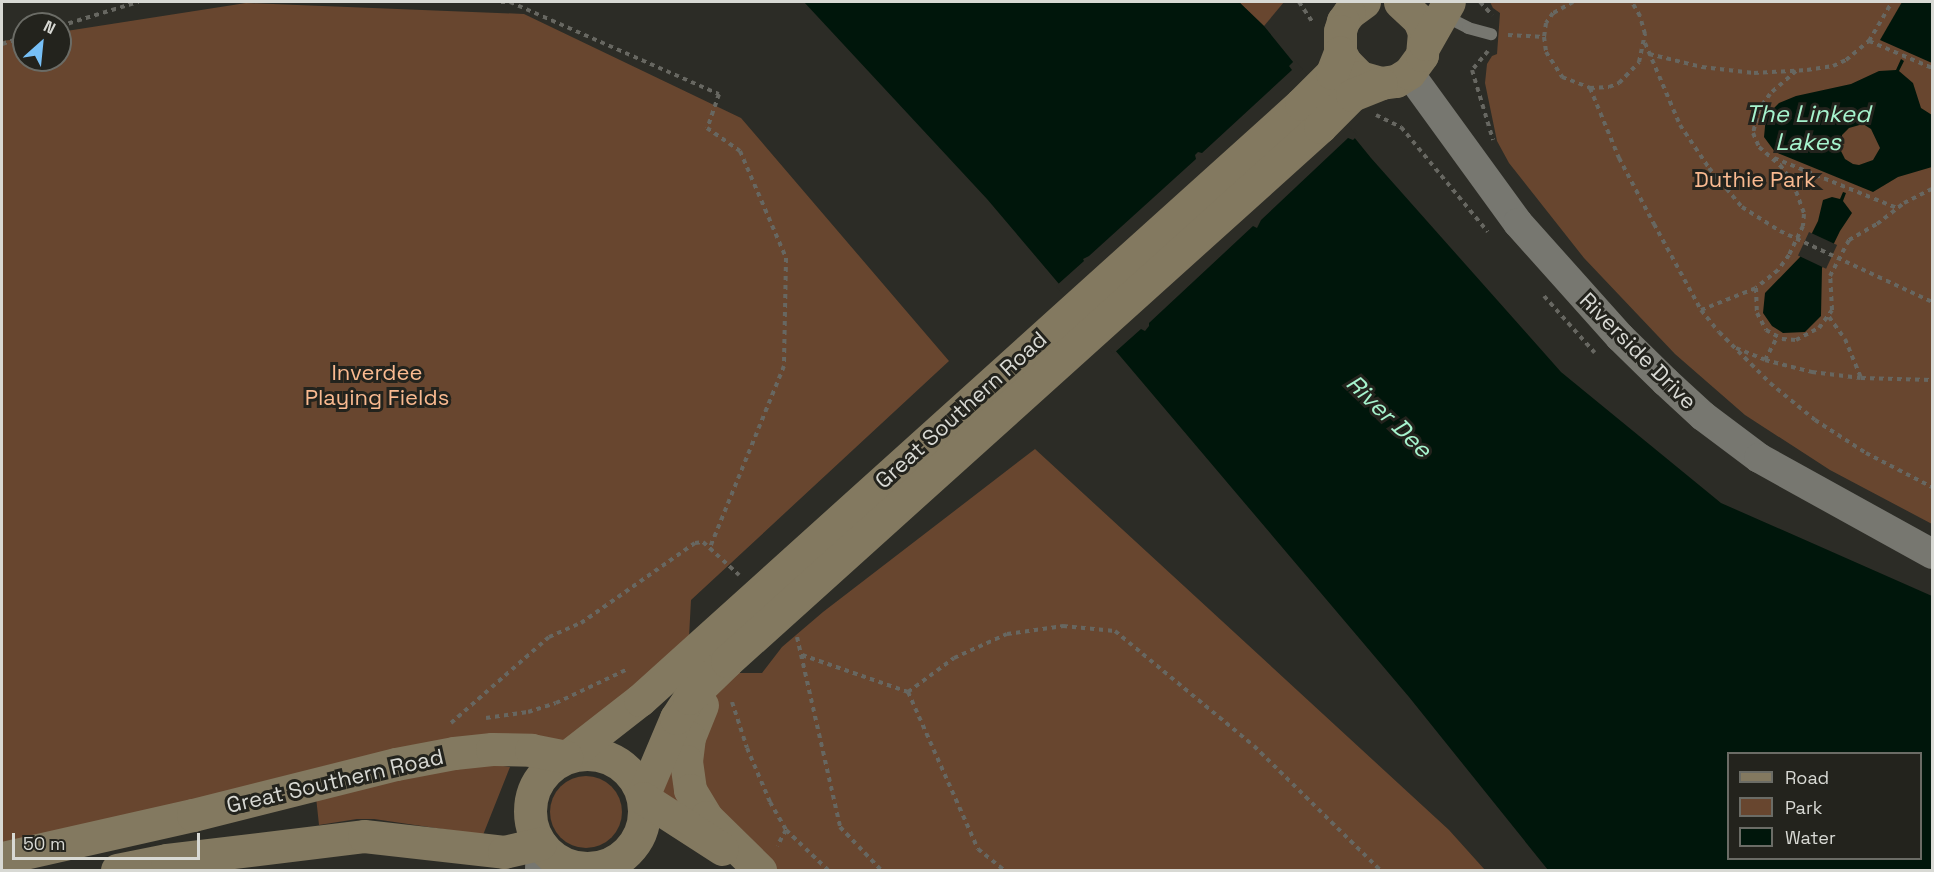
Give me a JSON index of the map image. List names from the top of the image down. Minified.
{"streets":{"main road":["Great Southern Road"],"street":["Riverside Drive"]},"crossings":[["Riverside Drive","Great Southern Road"]],"water":["The Linked Lakes","River Dee"],"parks":["Duthie Park","Inverdee Playing Fields"],"legend":["Road","Park","Water"],"scale_bar":"50 m","north":"top right"}
